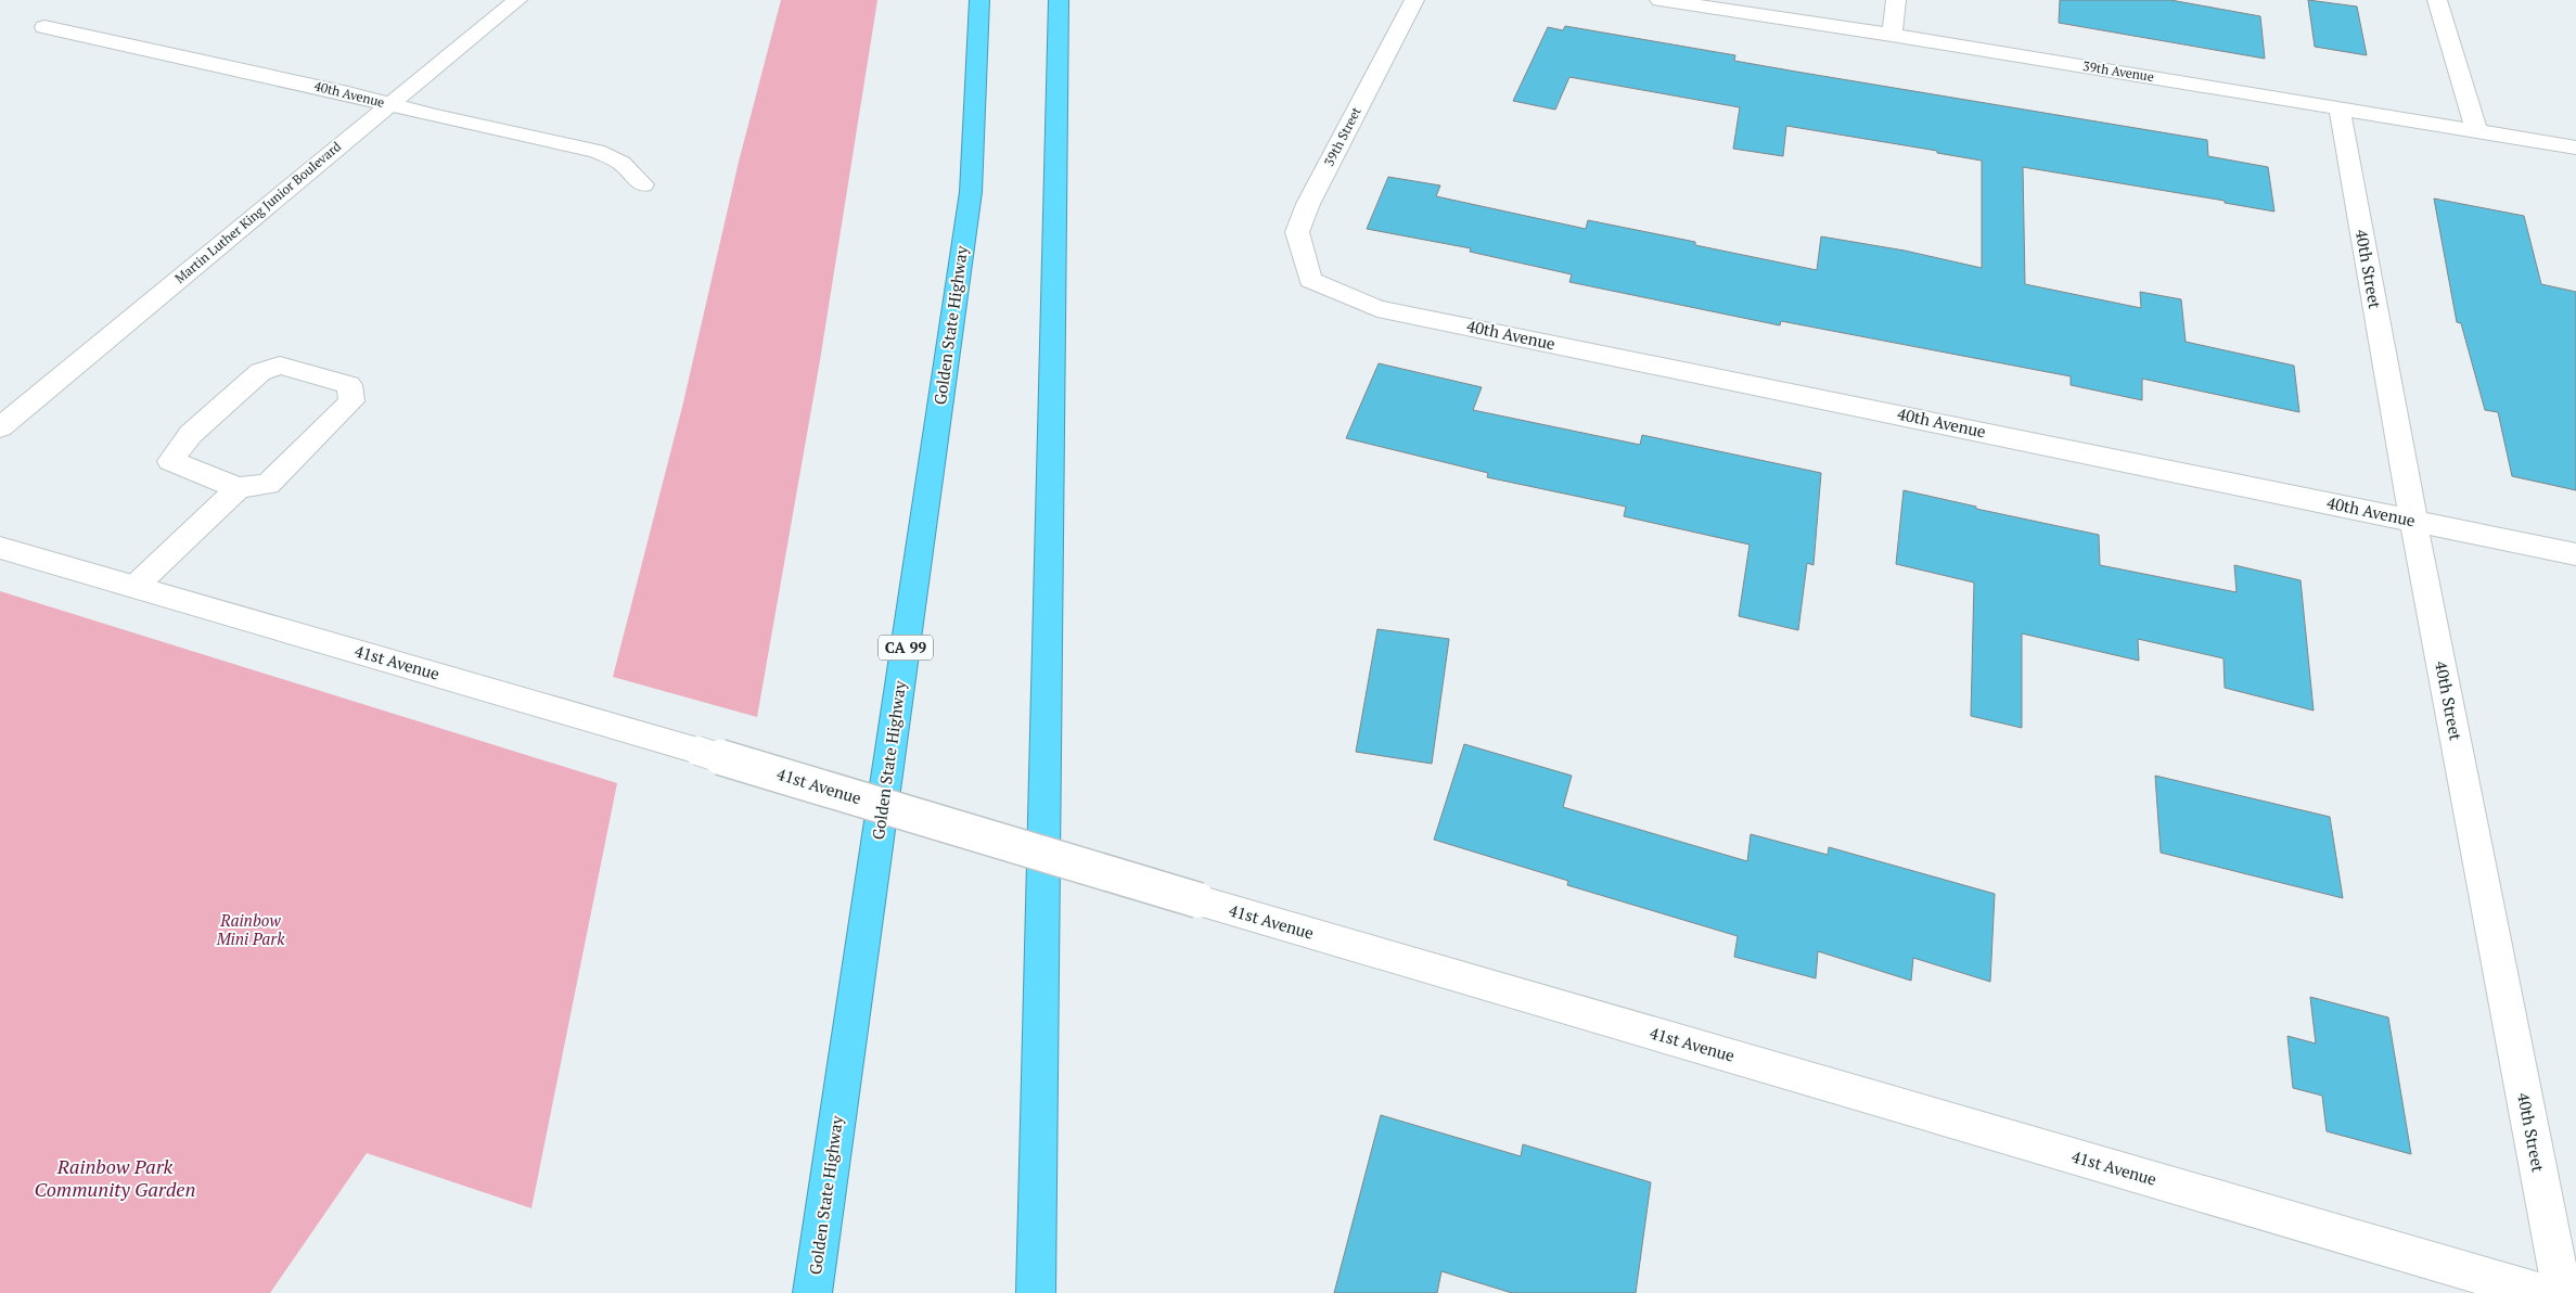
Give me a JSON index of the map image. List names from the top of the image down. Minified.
{"streets":{"highway":["Golden State Highway","CA 99"],"street":["39th Avenue","40th Avenue","39th Street","Martin Luther King Junior Boulevard","40th Street","41st Avenue"]},"crossings":[["39th Avenue","40th Street"],["40th Avenue","39th Street"],["40th Avenue","Martin Luther King Junior Boulevard"],["40th Avenue","40th Street"]],"parks":["Rainbow Mini Park","Rainbow Park Community Garden"]}
